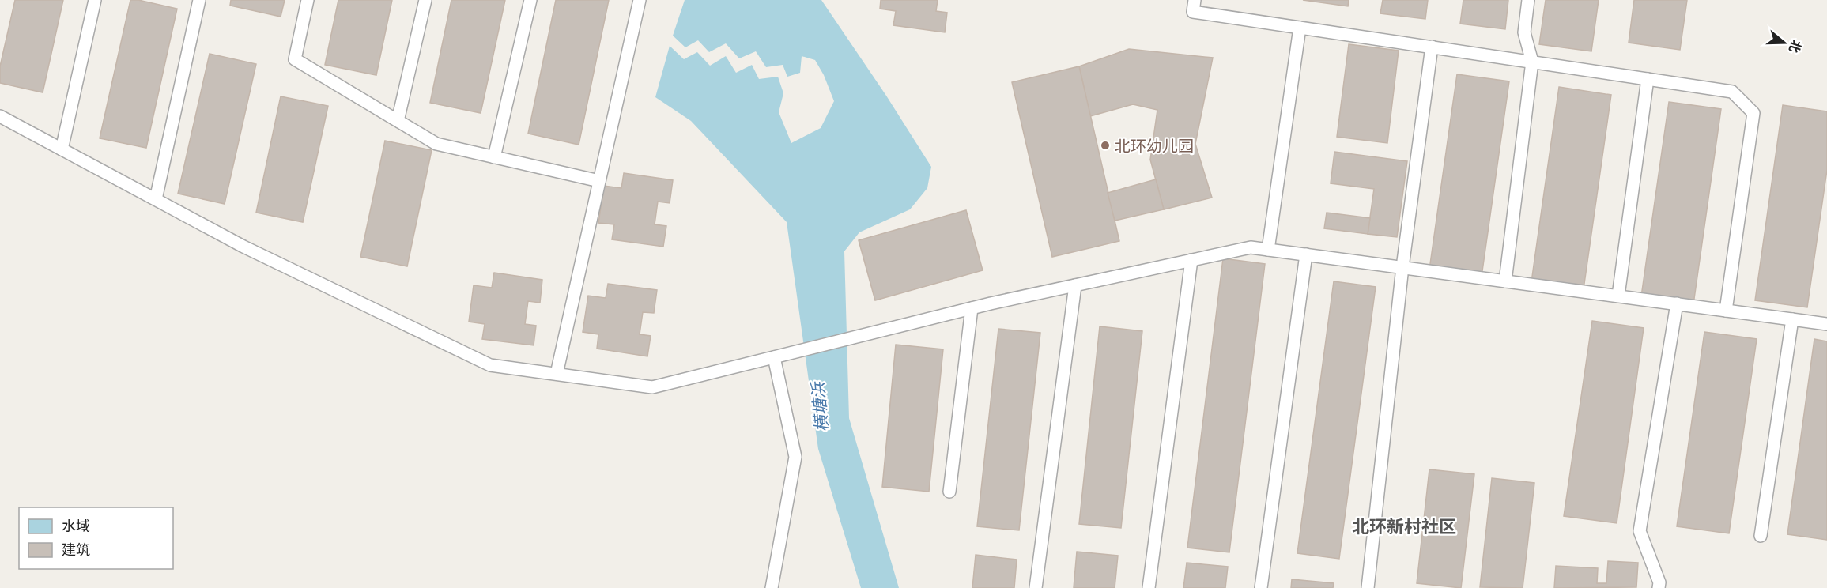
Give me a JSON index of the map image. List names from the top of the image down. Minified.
{"districts":["北环新村社区"],"water":["横塘浜"],"places":["北环幼儿园"],"legend":["水域","建筑"],"north":"right"}
